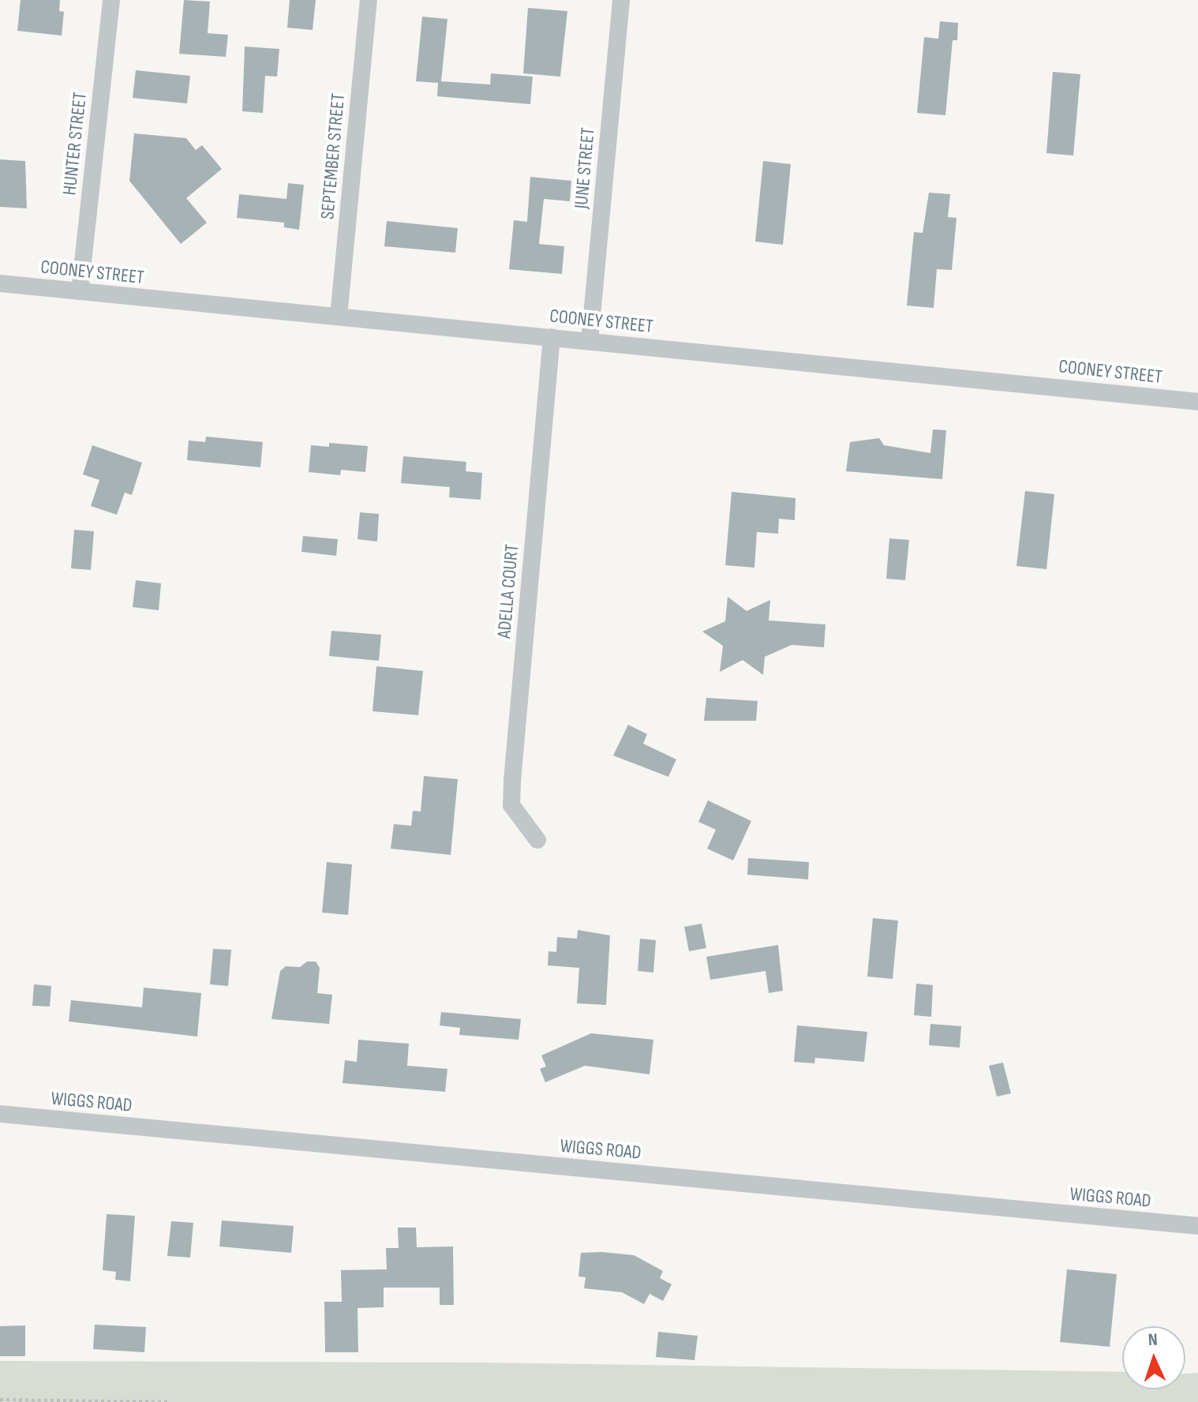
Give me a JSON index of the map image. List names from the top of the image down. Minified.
{"streets":{"street":["HUNTER STREET","SEPTEMBER STREET","JUNE STREET","COONEY STREET","ADELLA COURT","WIGGS ROAD"]},"crossings":[["HUNTER STREET","COONEY STREET"],["SEPTEMBER STREET","COONEY STREET"],["JUNE STREET","COONEY STREET"],["COONEY STREET","ADELLA COURT"]],"north":"top"}
